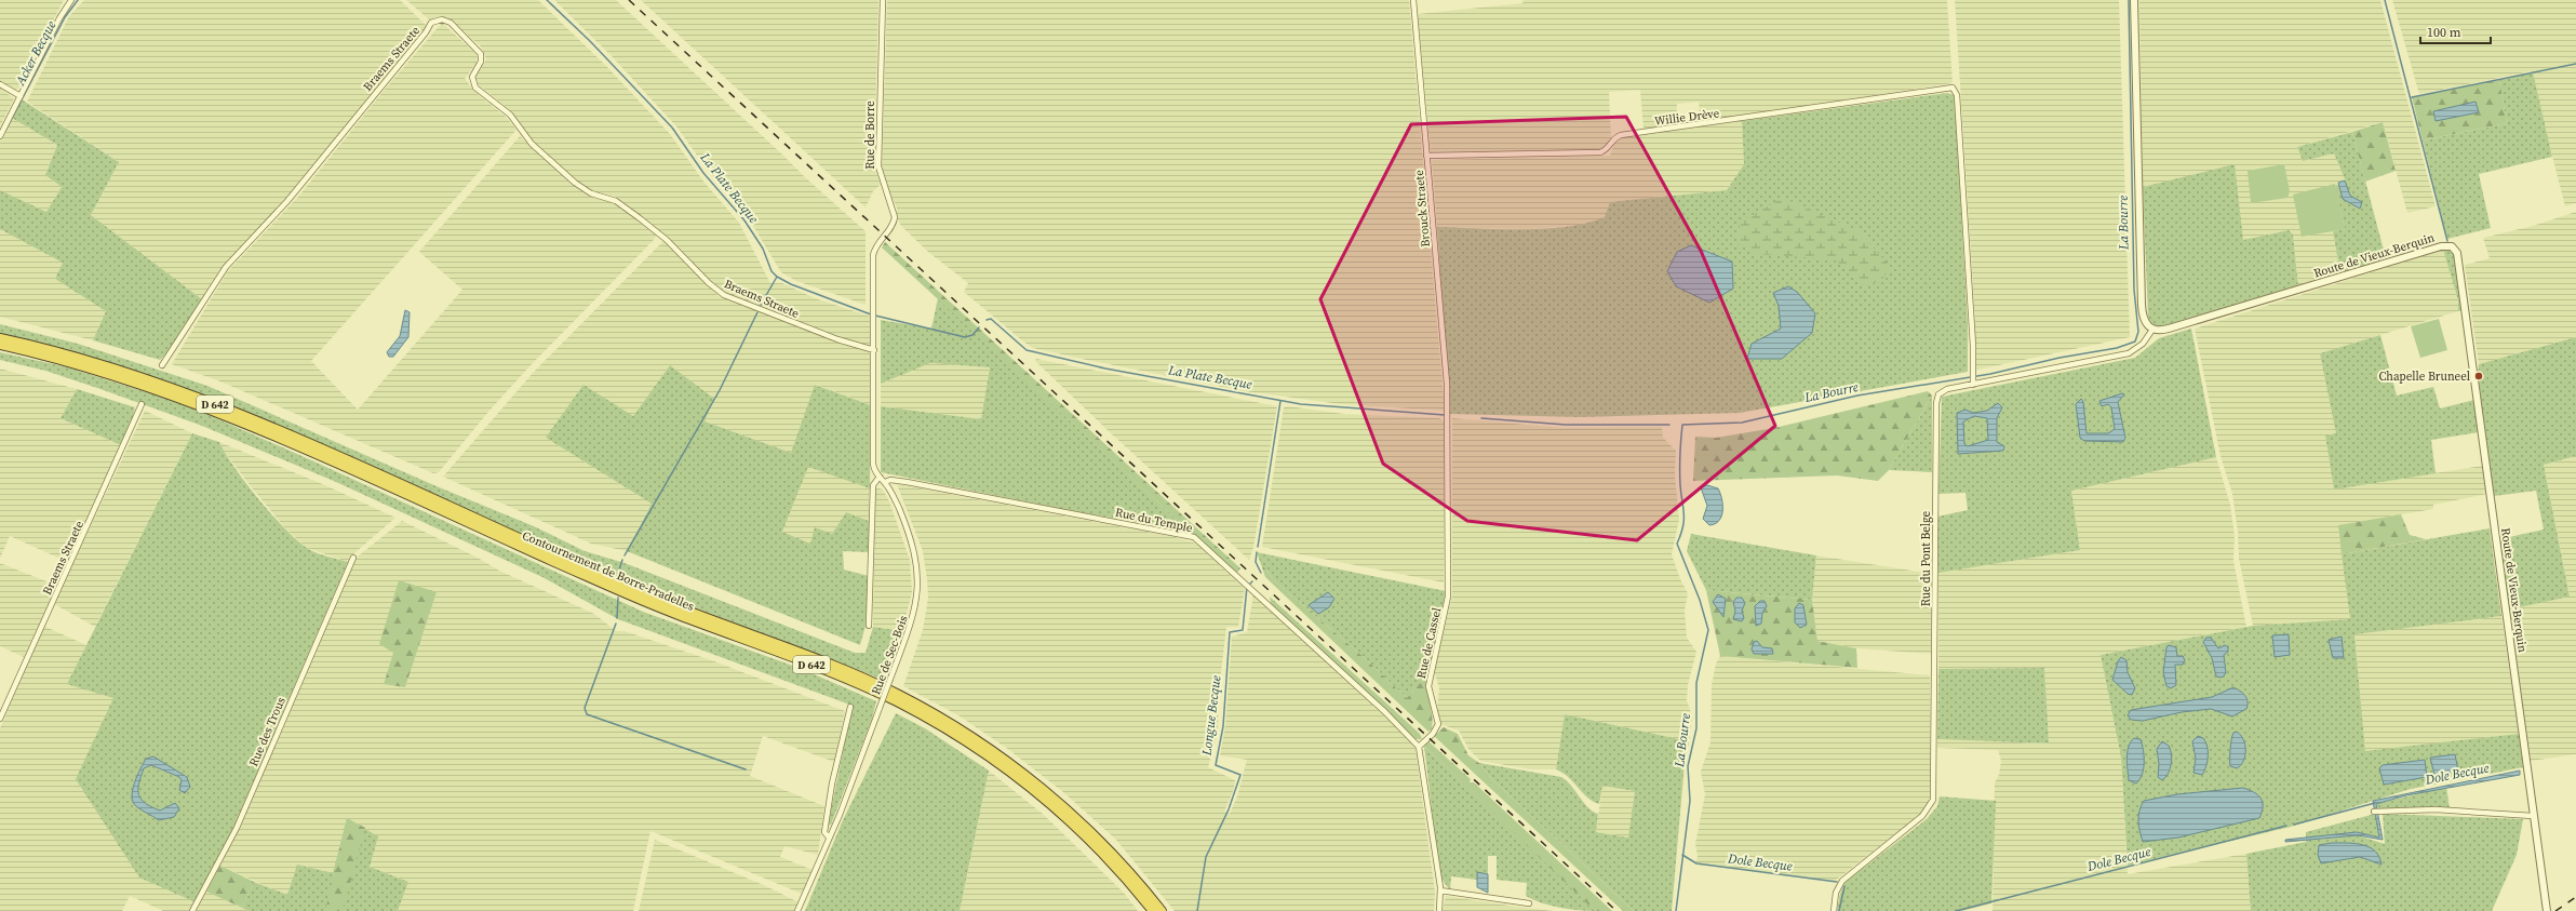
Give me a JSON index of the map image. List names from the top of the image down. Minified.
{"streets":{"highway":["D 642","Contournement de Borre-Pradelles"],"street":["Braems Straete","Willie Drève","Rue de Borre","Brouck Straete","Route de Vieux-Berquin","Rue du Temple","Rue du Pont Belge","Rue de Cassel","Rue de Sec-Bois","Rue des Trous"]},"crossings":[["Braems Straete","Rue de Sec-Bois"],["Willie Drève","Brouck Straete"],["Willie Drève","Rue du Pont Belge"],["Rue de Borre","Rue de Sec-Bois"],["Brouck Straete","Rue de Cassel"],["Route de Vieux-Berquin","Rue du Pont Belge"],["Rue du Temple","Rue de Cassel"],["Rue du Temple","Rue de Sec-Bois"]],"water":["Acker Becque","La Plate Becque","La Bourre","Longue Becque","Dole Becque"],"places":["Chapelle Bruneel"],"scale_bar":"100 m"}
